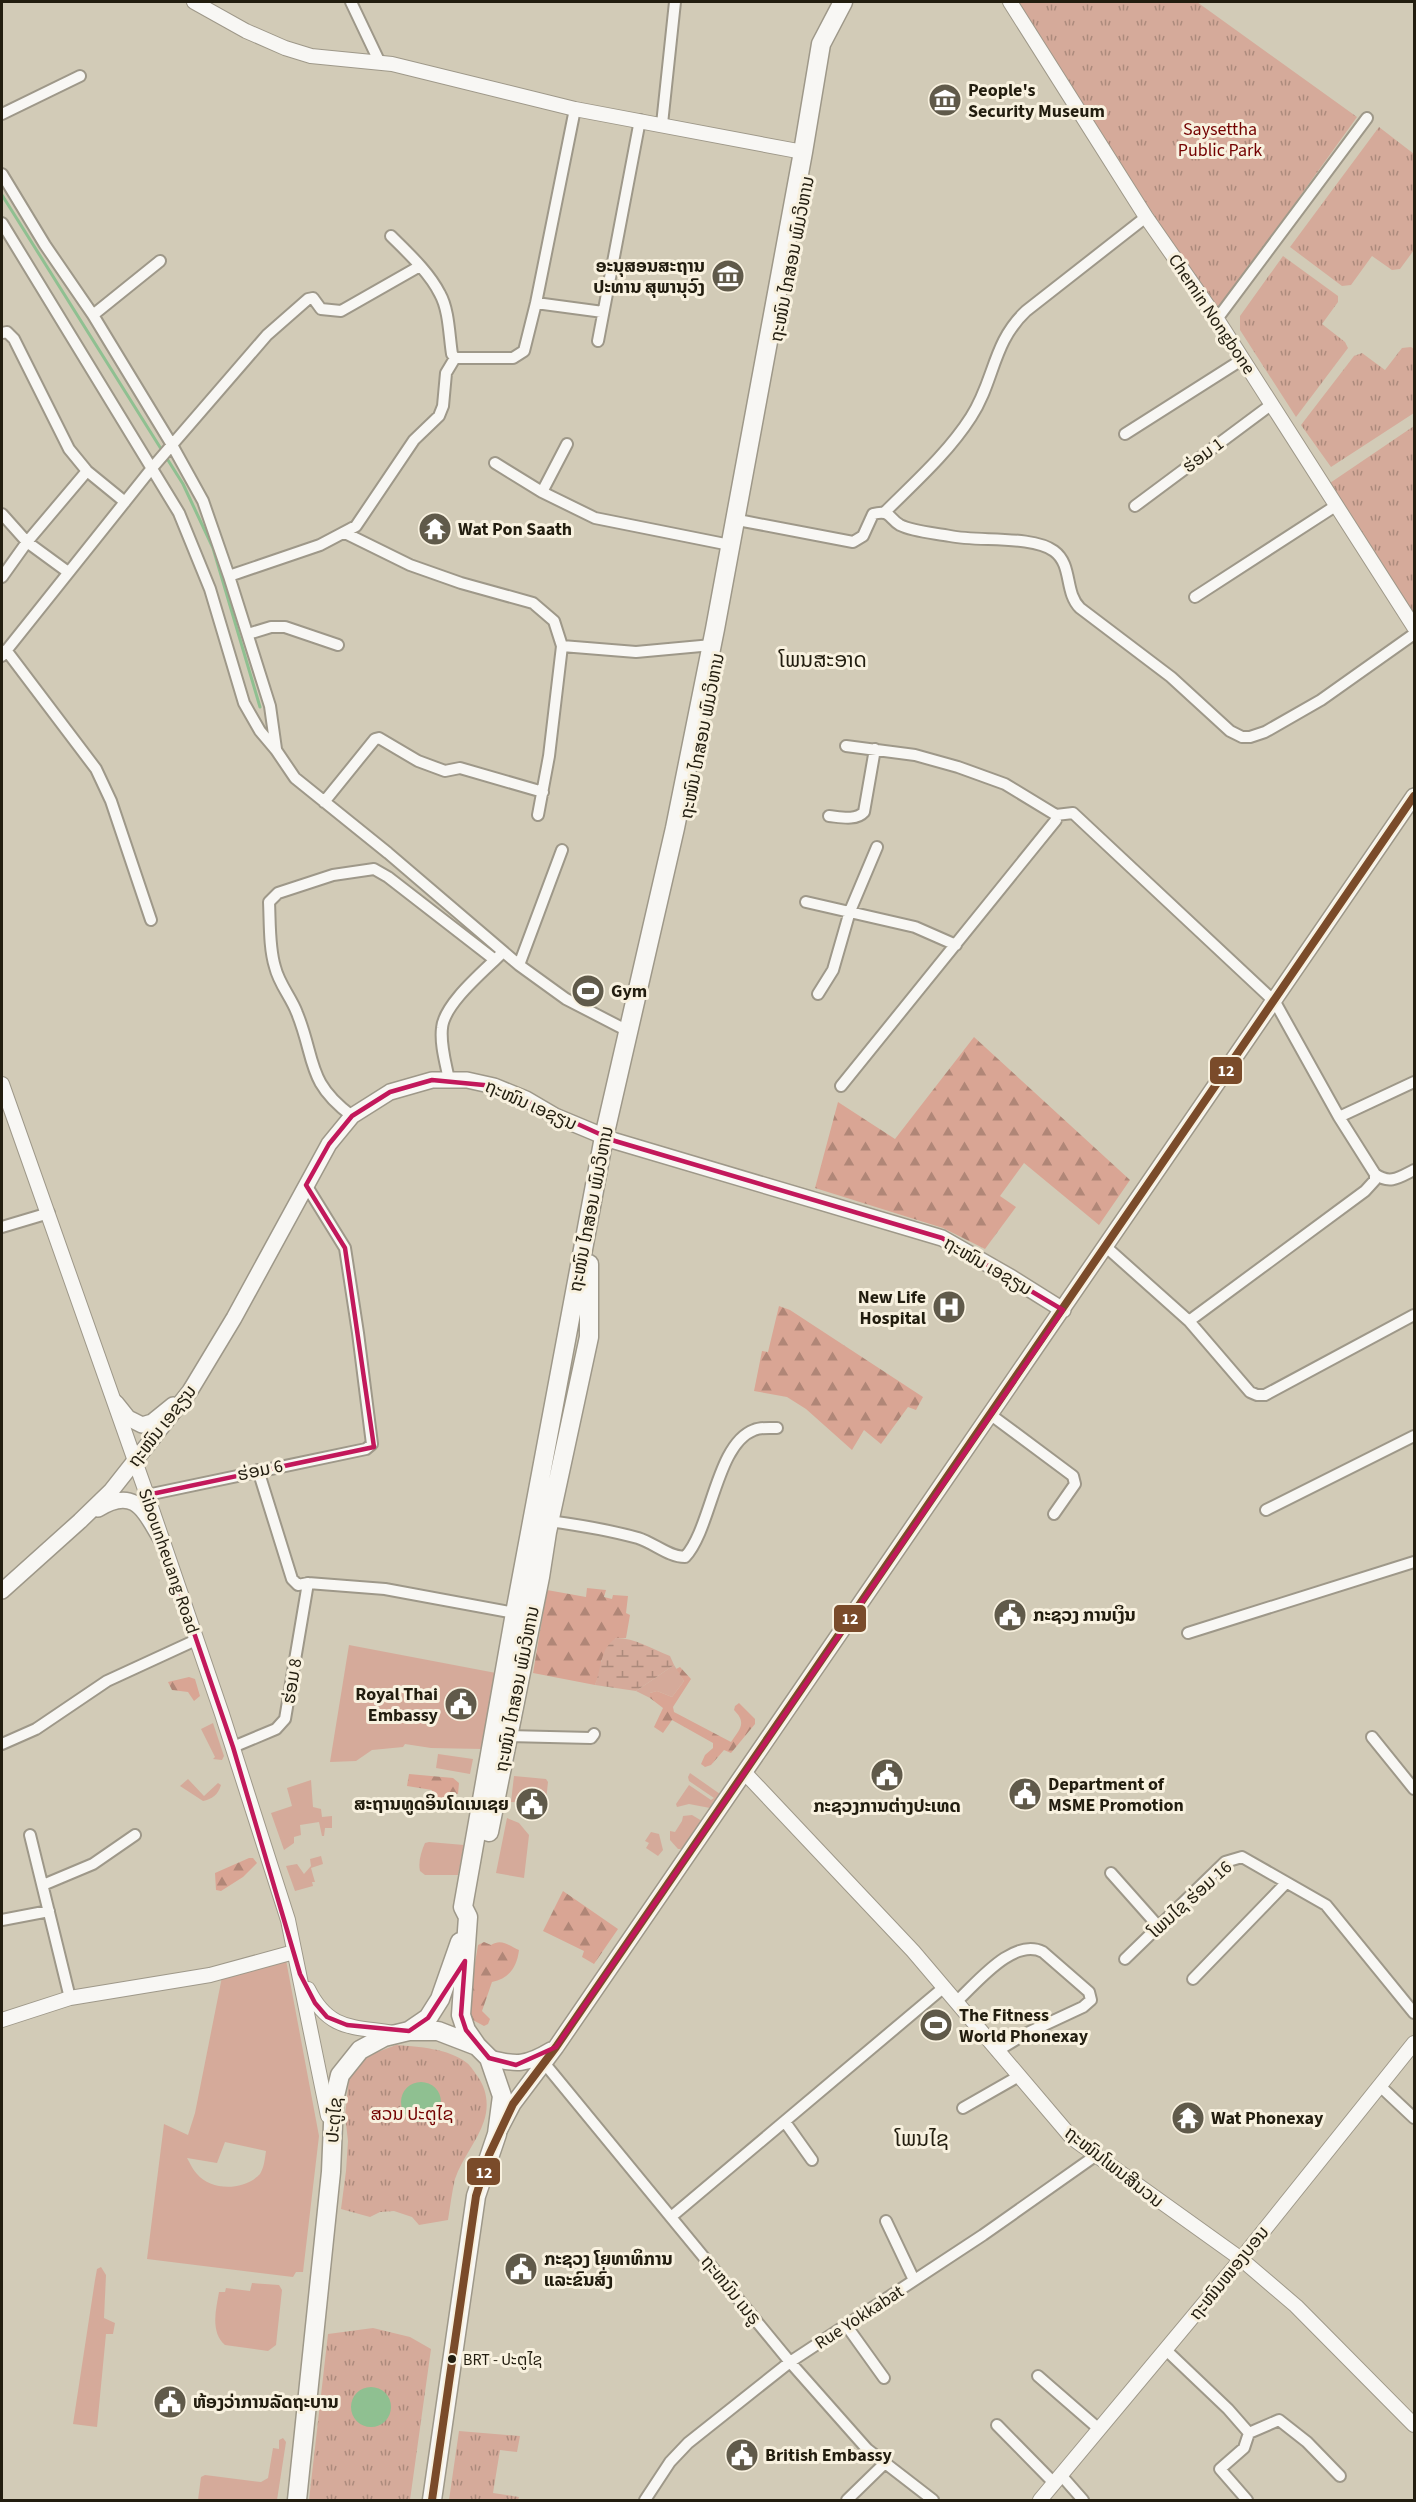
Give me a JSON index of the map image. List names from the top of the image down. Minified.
{"streets":{"highway":["ຖະໜົນ ໄກສອນ ພົມວິຫານ","ປະຕູໄຊ"],"main road":["ຖະໜົນ ເອຊຽນ"],"street":["Chemin Nongbone","ຮ່ອມ 1","ຮ່ອມ 6","Sibounheuang Road","ຮ່ອມ 8","ໂພນໄຊ ຮ່ອມ 16","ຖະໜົນໂພນສີນວນ","ຖະໜົນໜອງບອນ","ຖະຫນົນ ເນຣູ","Rue Yokkabat"]},"crossings":[["ຖະໜົນ ໄກສອນ ພົມວິຫານ","ຖະໜົນ ເອຊຽນ"],["Chemin Nongbone","ຮ່ອມ 1"],["ຖະໜົນ ເອຊຽນ","ຮ່ອມ 6"],["ຖະໜົນ ເອຊຽນ","Sibounheuang Road"],["ຮ່ອມ 6","Sibounheuang Road"],["Sibounheuang Road","ຮ່ອມ 8"],["Sibounheuang Road","ປະຕູໄຊ"],["ຖະໜົນໂພນສີນວນ","ຖະໜົນໜອງບອນ"],["ຖະໜົນໂພນສີນວນ","Rue Yokkabat"],["ຖະຫນົນ ເນຣູ","Rue Yokkabat"]],"districts":["ໂພນສະອາດ","ໂພນໄຊ"],"parks":["Saysettha Public Park","ສວນ ປະຕູໄຊ"],"places":{"museum":["People's Security Museum","ອະນຸສອນສະຖານ ປະທານ ສຸພານຸວົງ"],"temple":["Wat Pon Saath","Wat Phonexay"],"sports":["Gym","The Fitness World Phonexay"],"hospital":["New Life Hospital"],"public building":["ກະຊວງ ການເງິນ","Royal Thai Embassy","ກະຊວງການຕ່າງປະເທດ","Department of MSME Promotion","ສະຖານທູດອິນໂດເນເຊຍ","ກະຊວງ ໂຍທາທິການ ແລະຂົນສົ່ງ","ຫ້ອງວ່າການລັດຖະບານ","British Embassy"],"other":["BRT - ປະຕູໄຊ"]},"lines":["transit line 12"]}
